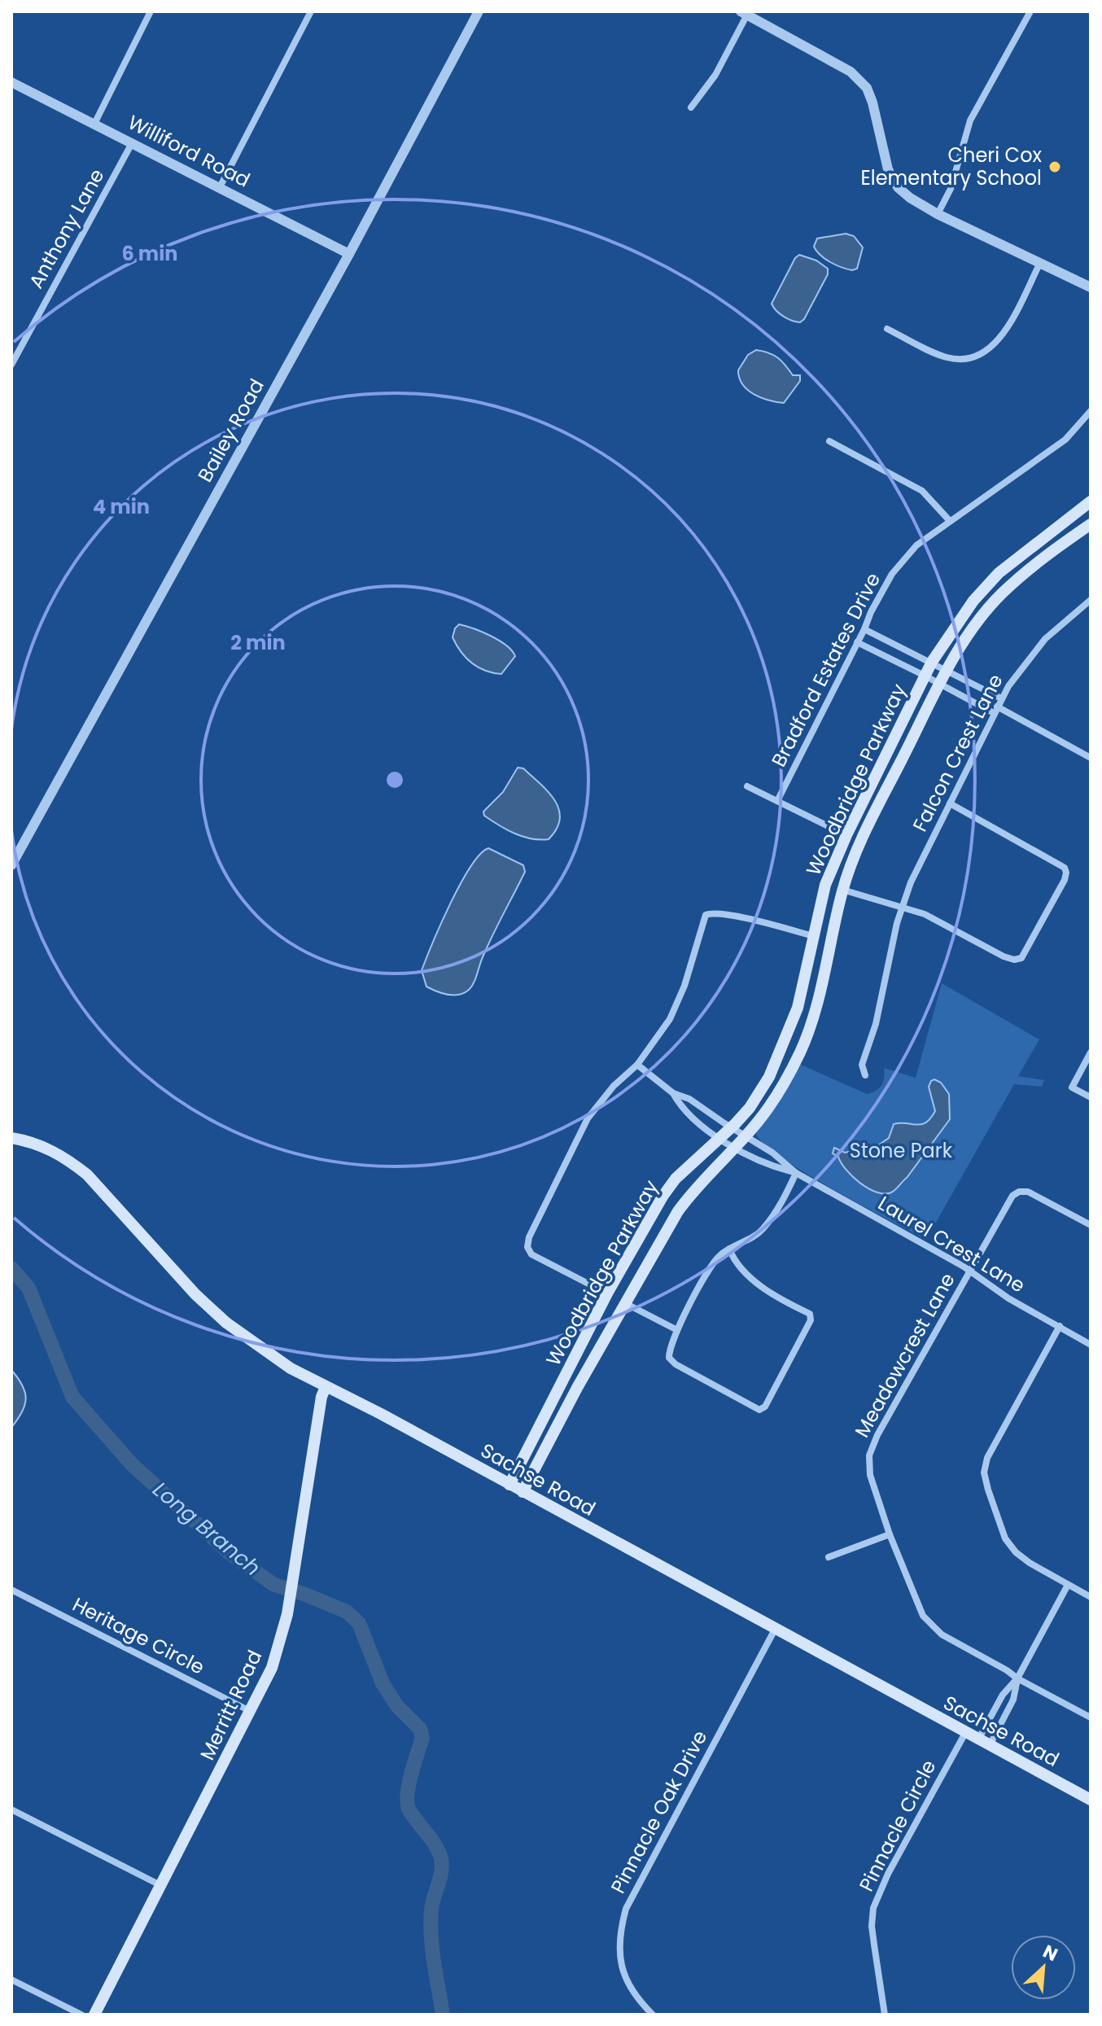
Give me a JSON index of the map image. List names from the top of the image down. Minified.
{"streets":{"main road":["Woodbridge Parkway","Sachse Road","Merritt Road"],"street":["Williford Road","Anthony Lane","Bailey Road","Bradford Estates Drive","Falcon Crest Lane","Laurel Crest Lane","Meadowcrest Lane","Heritage Circle","Pinnacle Oak Drive","Pinnacle Circle"]},"crossings":[["Williford Road","Anthony Lane"],["Williford Road","Bailey Road"],["Woodbridge Parkway","Laurel Crest Lane"],["Woodbridge Parkway","Sachse Road"],["Laurel Crest Lane","Meadowcrest Lane"],["Sachse Road","Merritt Road"],["Sachse Road","Pinnacle Oak Drive"],["Sachse Road","Pinnacle Circle"],["Heritage Circle","Merritt Road"]],"water":["Long Branch"],"parks":["Stone Park"],"places":["Cheri Cox Elementary School"],"north":"top right","rings":["6 min","4 min","2 min"]}
